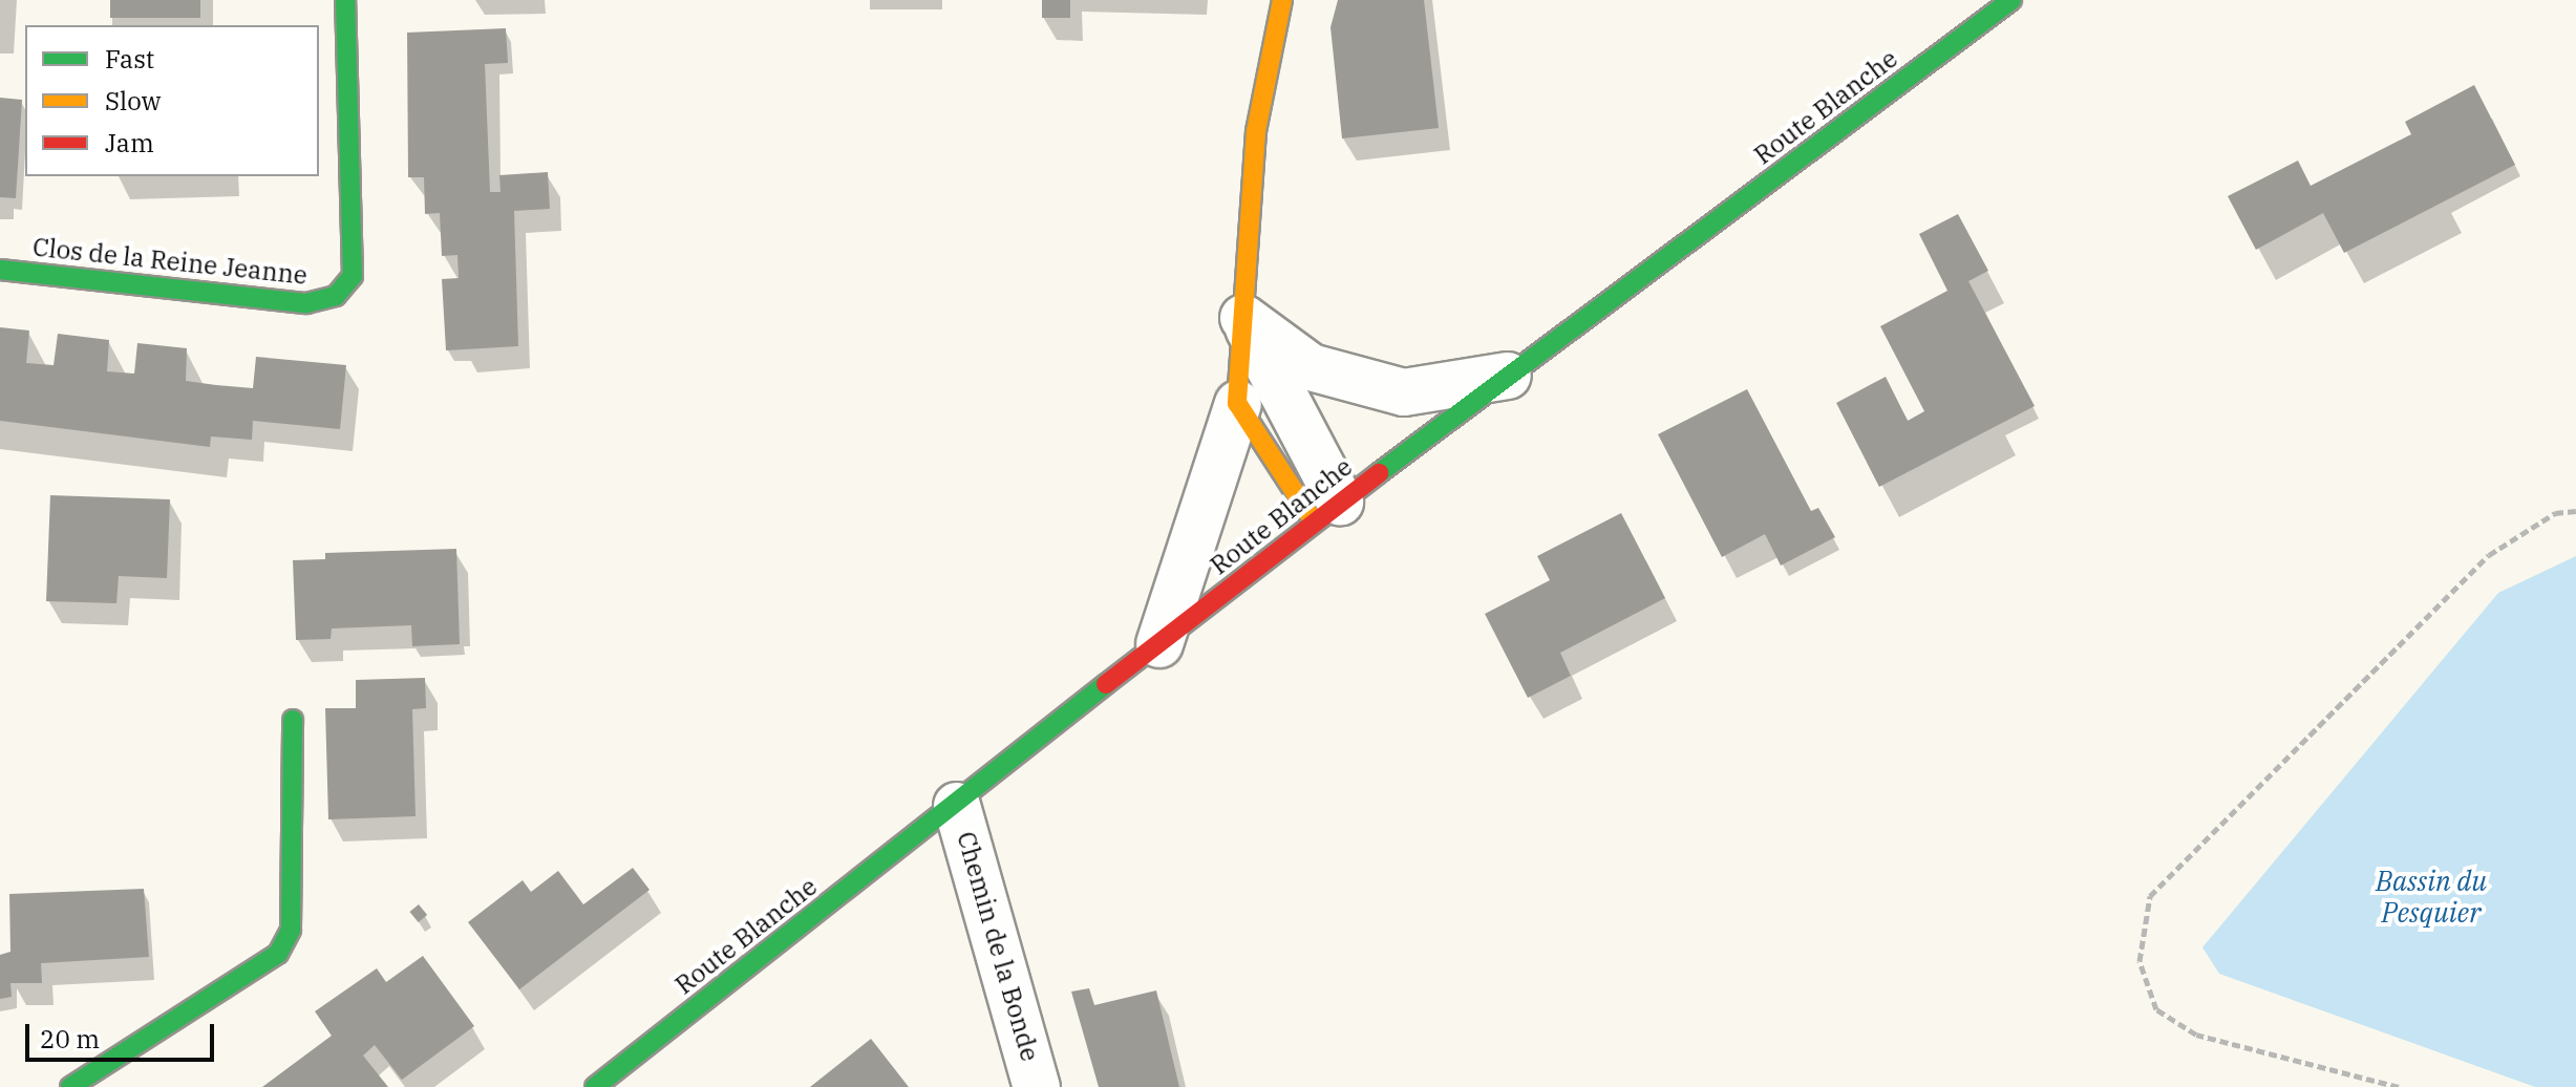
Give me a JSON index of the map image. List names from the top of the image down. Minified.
{"streets":{"street":["Route Blanche","Clos de la Reine Jeanne","Chemin de la Bonde"]},"crossings":[["Route Blanche","Chemin de la Bonde"]],"water":["Bassin du Pesquier"],"legend":["Fast","Slow","Jam"],"scale_bar":"20 m"}
